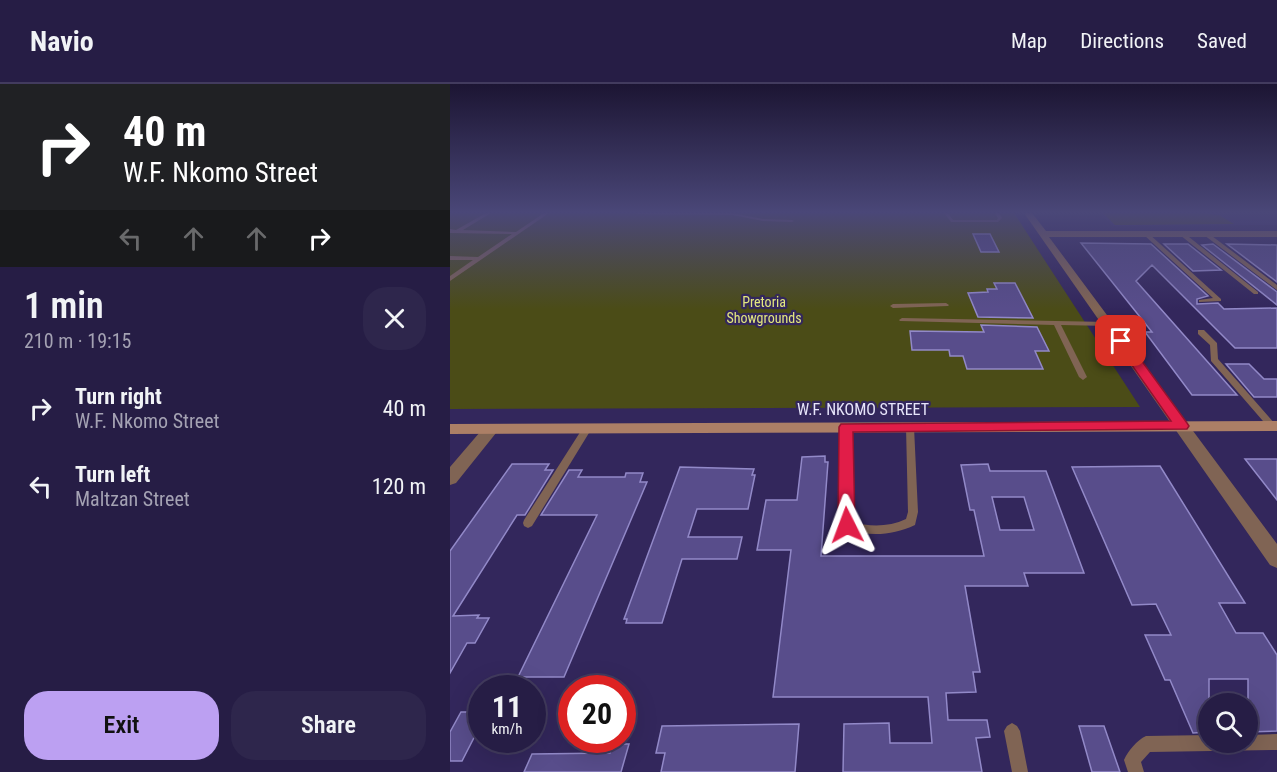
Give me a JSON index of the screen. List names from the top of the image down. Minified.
{"streets":{"main road":["W.F. NKOMO STREET"]},"parks":["Pretoria Showgrounds"],"page":{"header":"Navio","nav":["Map","Directions","Saved"],"turn":["40 m","W.F. Nkomo Street"],"heading":["1 min","210 m · 19:15"],"list":[{"name":"Turn right","note":"W.F. Nkomo Street","value":"40 m"},{"name":"Turn left","note":"Maltzan Street","value":"120 m"}],"speed":"11 km/h","limit":"20","buttons":["Exit","Share"]}}
